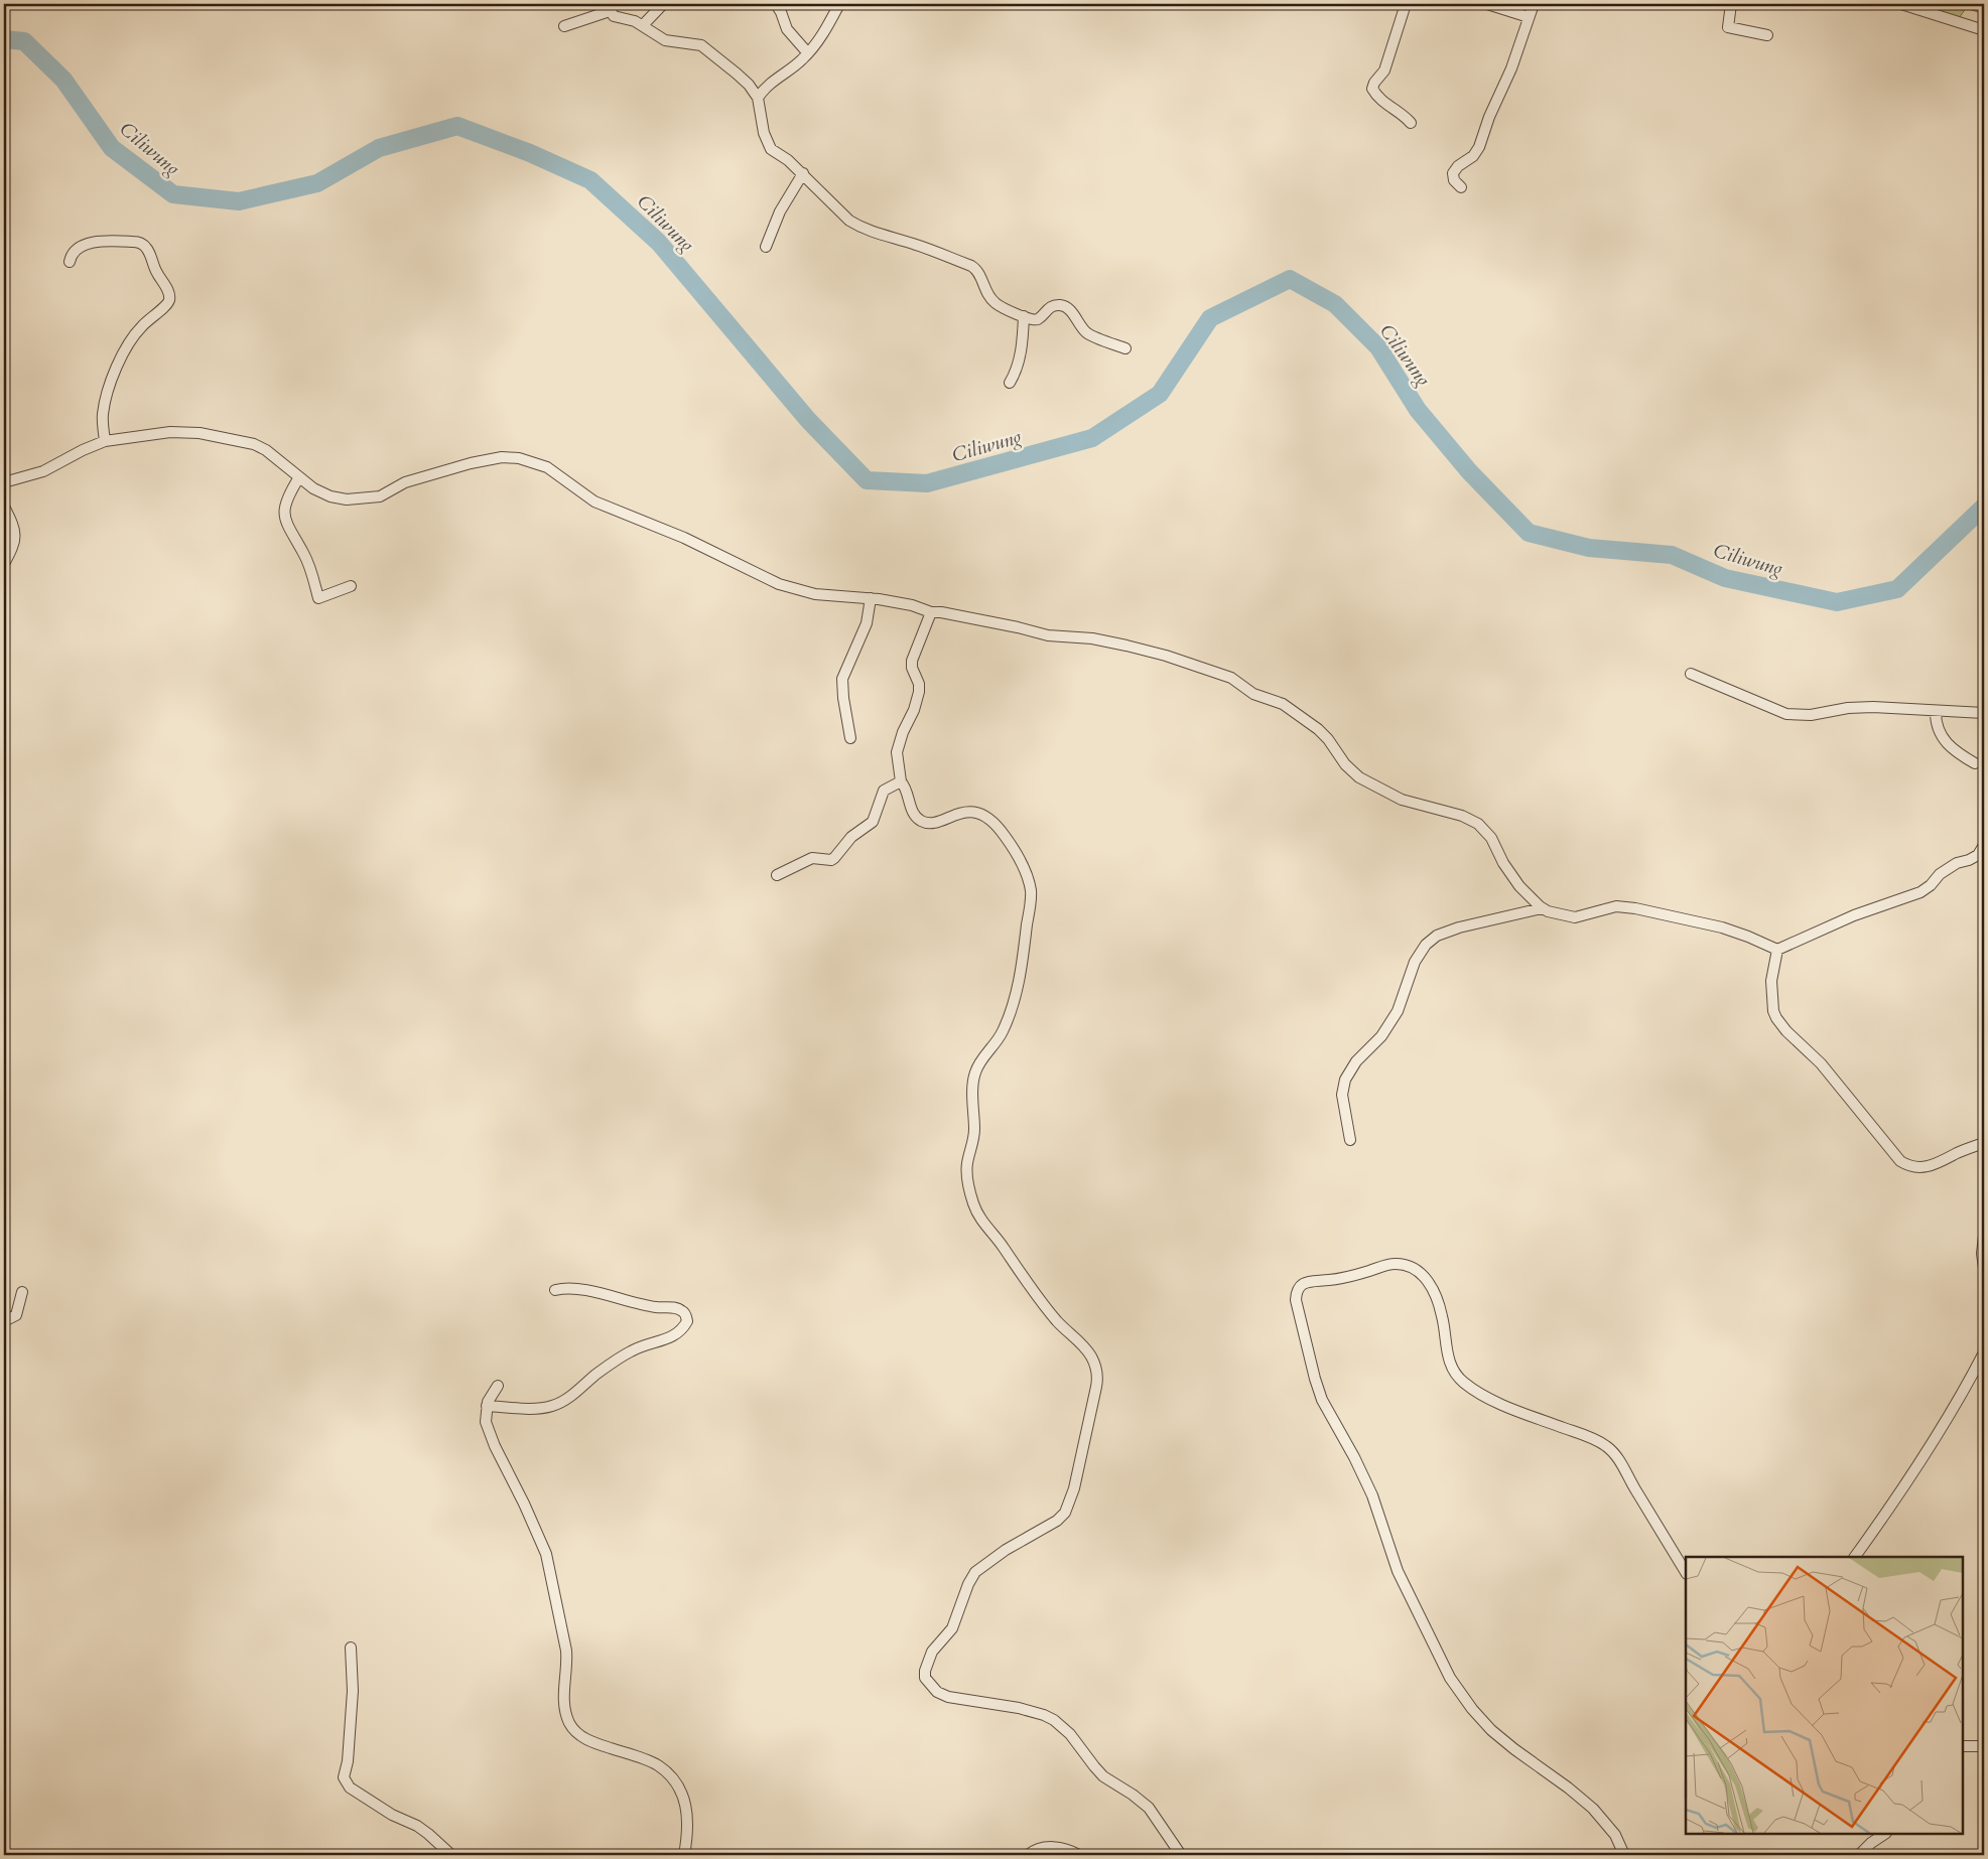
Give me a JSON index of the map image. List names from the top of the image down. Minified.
{"water":["Ciliwung"]}
